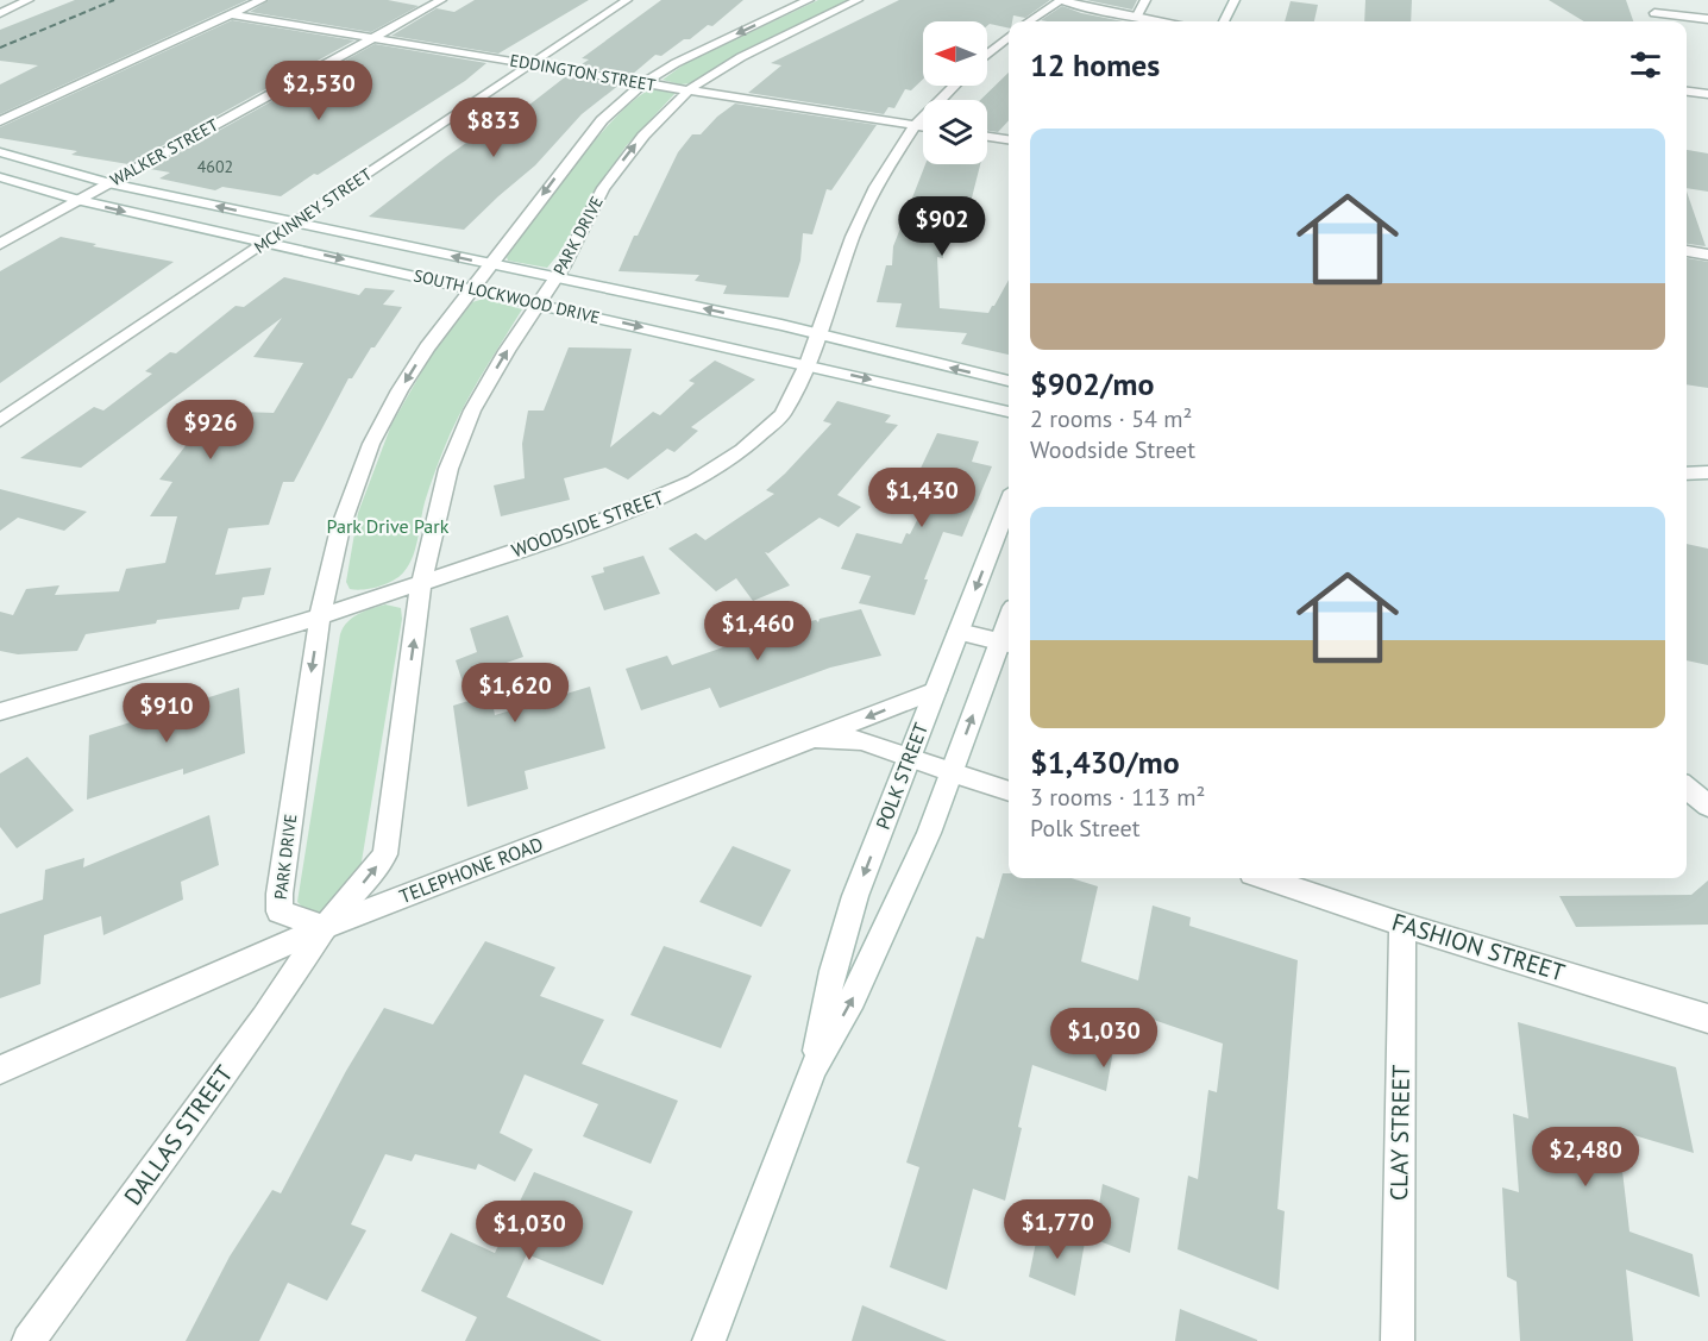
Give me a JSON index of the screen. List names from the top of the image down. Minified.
{"streets":{"street":["EDDINGTON STREET","WALKER STREET","MCKINNEY STREET","PARK DRIVE","SOUTH LOCKWOOD DRIVE","WOODSIDE STREET","POLK STREET","TELEPHONE ROAD","FASHION STREET","CLAY STREET","DALLAS STREET"]},"crossings":[["EDDINGTON STREET","WALKER STREET"],["EDDINGTON STREET","MCKINNEY STREET"],["EDDINGTON STREET","PARK DRIVE"],["EDDINGTON STREET","WOODSIDE STREET"],["WALKER STREET","SOUTH LOCKWOOD DRIVE"],["MCKINNEY STREET","SOUTH LOCKWOOD DRIVE"],["PARK DRIVE","SOUTH LOCKWOOD DRIVE"],["PARK DRIVE","WOODSIDE STREET"],["PARK DRIVE","TELEPHONE ROAD"],["PARK DRIVE","DALLAS STREET"],["SOUTH LOCKWOOD DRIVE","WOODSIDE STREET"],["POLK STREET","TELEPHONE ROAD"],["TELEPHONE ROAD","DALLAS STREET"],["FASHION STREET","CLAY STREET"]],"parks":["Park Drive Park"],"house_numbers":["4602"],"north":"left","page":{"heading":"12 homes","price":["$2,530","$833","$902","$926","$1,430","$1,460","$1,620","$910","$1,030","$2,480","$1,770","$1,030"],"list":[{"name":"$902/mo","note":"2 rooms · 54 m² · Woodside Street"},{"name":"$1,430/mo","note":"3 rooms · 113 m² · Polk Street"}]}}
